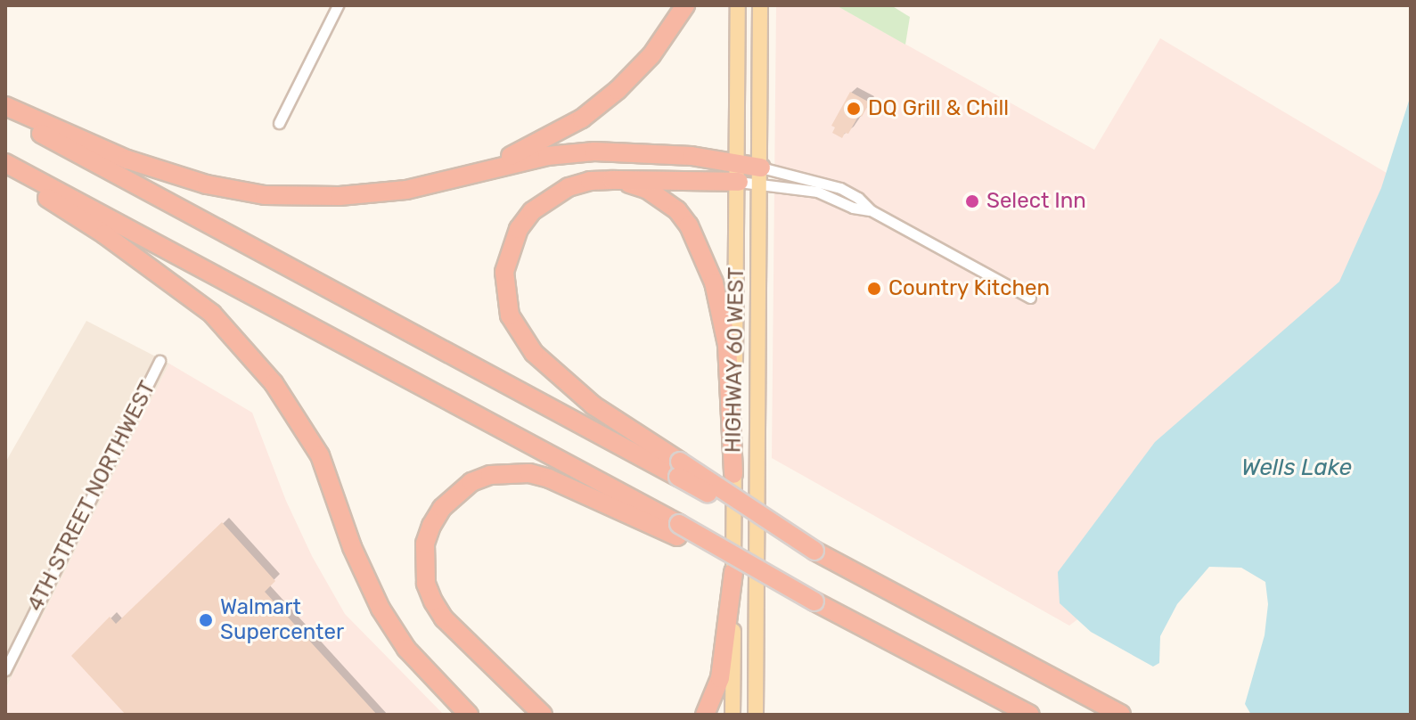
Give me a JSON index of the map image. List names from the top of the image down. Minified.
{"streets":{"main road":["HIGHWAY 60 WEST"],"street":["4TH STREET NORTHWEST"]},"water":["Wells Lake"],"places":["DQ Grill & Chill","Select Inn","Country Kitchen","Walmart Supercenter"]}
